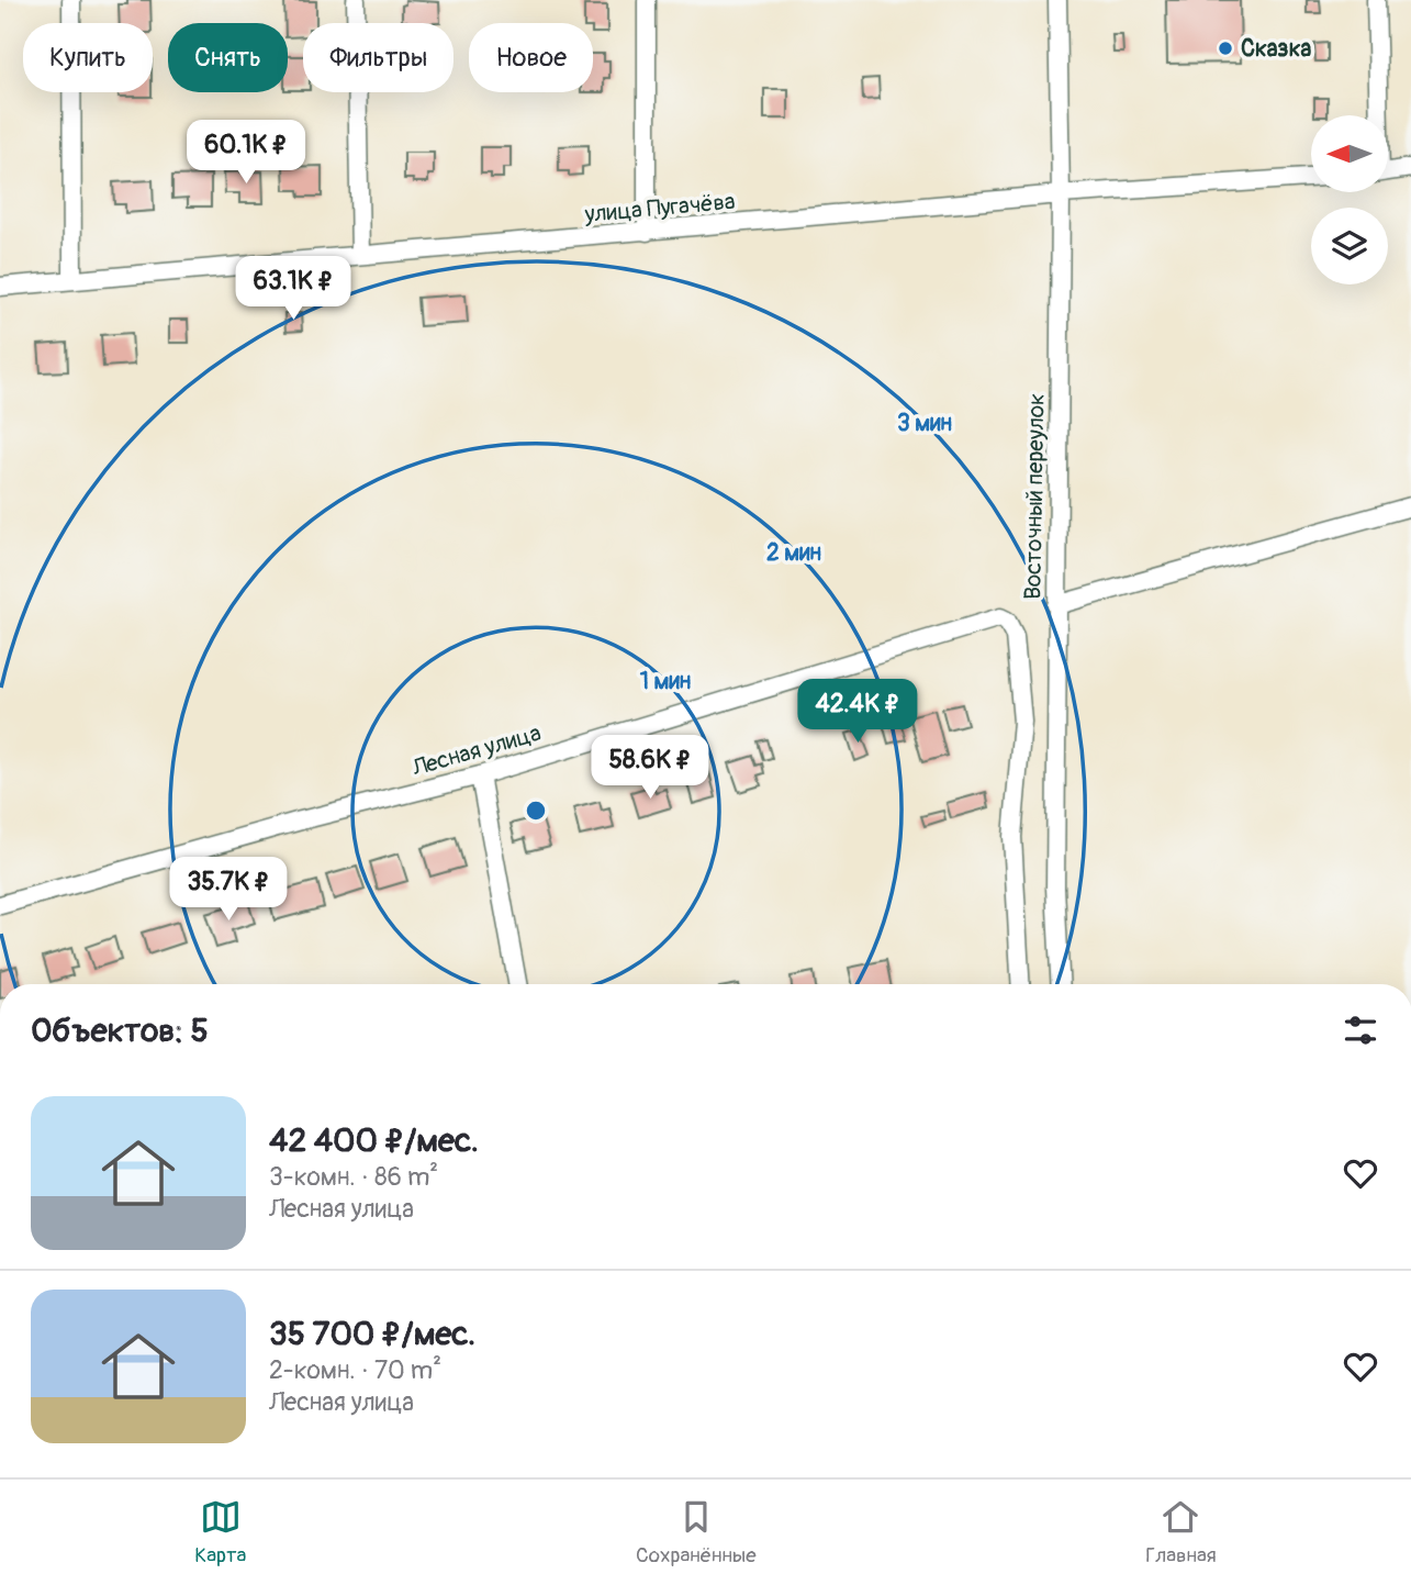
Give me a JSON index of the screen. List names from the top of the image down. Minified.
{"streets":{"street":["улица Пугачёва","Восточный переулок","Лесная улица"]},"crossings":[["улица Пугачёва","Восточный переулок"],["Восточный переулок","Лесная улица"]],"places":["Сказка"],"north":"left","page":{"chip":["Купить","Снять","Фильтры","Новое"],"price":["60.1K ₽","63.1K ₽","42.4K ₽","58.6K ₽","35.7K ₽"],"heading":"Объектов: 5","list":[{"name":"42 400 ₽/мес.","note":"3-комн. · 86 m² · Лесная улица"},{"name":"35 700 ₽/мес.","note":"2-комн. · 70 m² · Лесная улица"}],"tabs":["Карта","Сохранённые","Главная"]},"rings":["3 мин","2 мин","1 мин"]}
